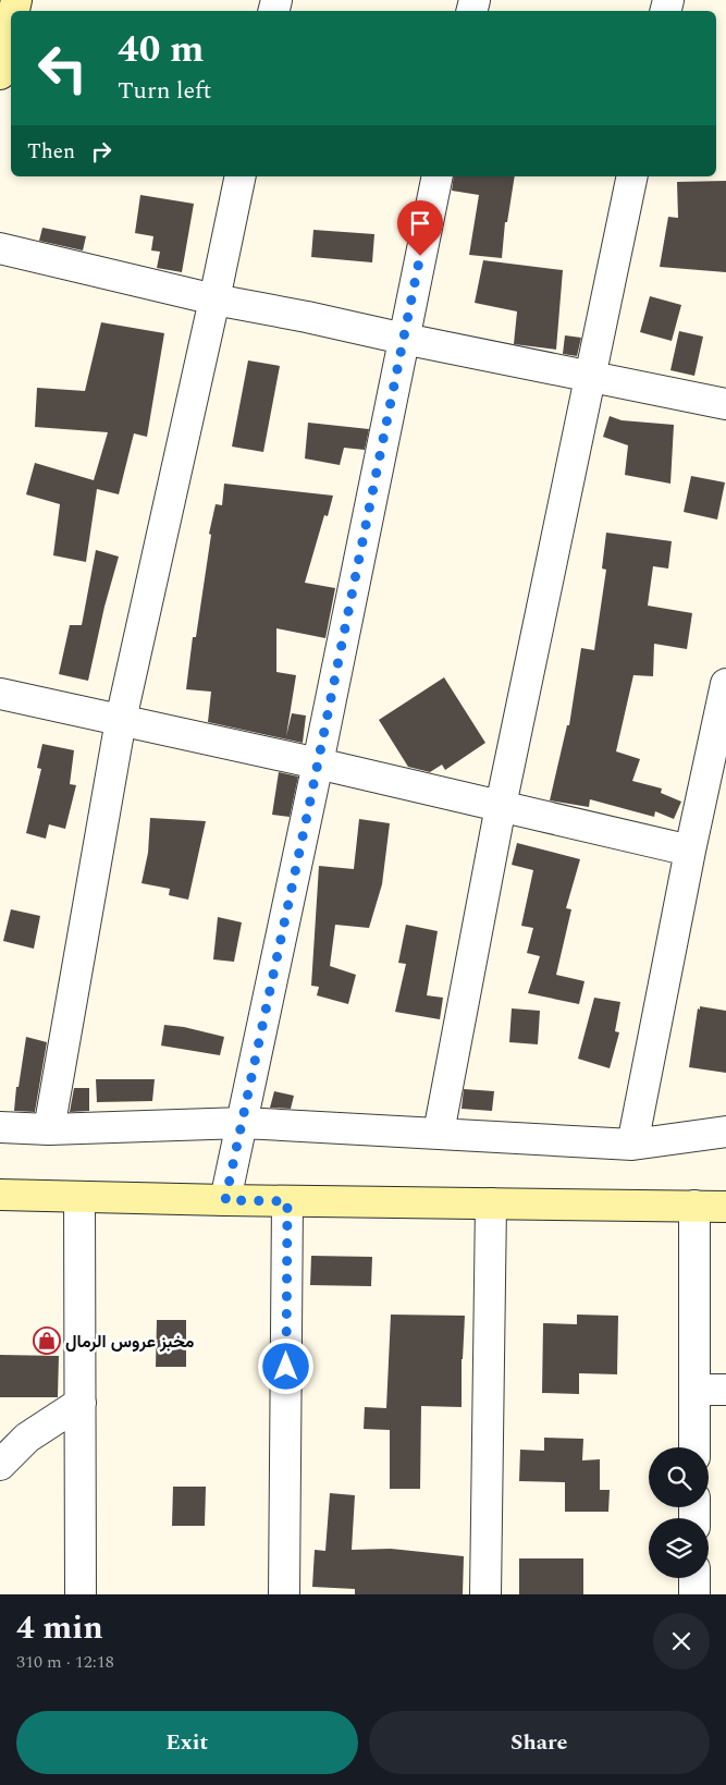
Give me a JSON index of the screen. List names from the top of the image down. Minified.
{"places":{"shop":["مخبز عروس الرمال"]},"page":{"turn":["40 m","Turn left"],"then":"Then","heading":["4 min","310 m · 12:18"],"buttons":["Exit","Share"]}}
